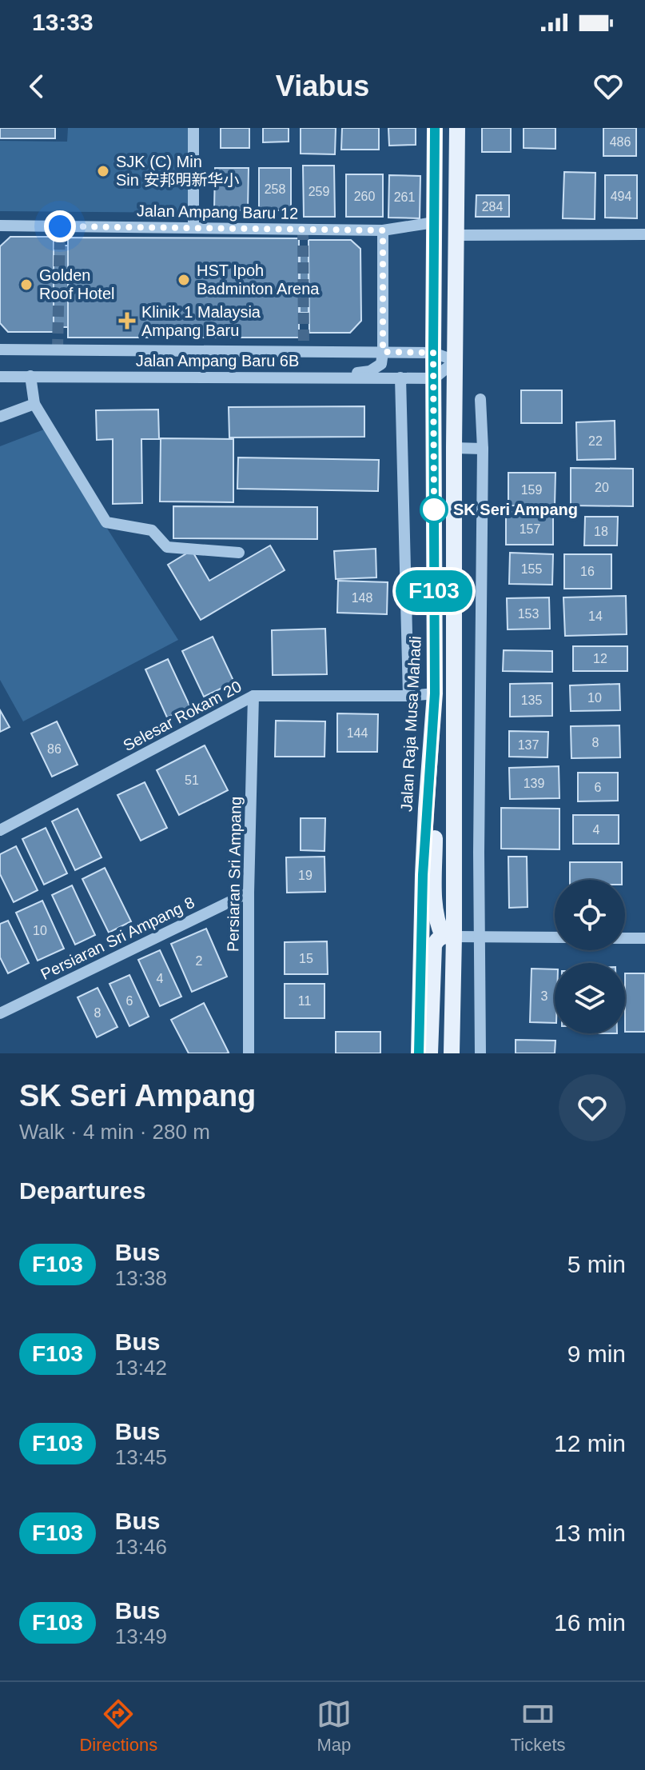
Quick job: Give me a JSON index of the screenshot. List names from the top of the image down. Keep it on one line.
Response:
{"streets":{"main road":["Jalan Raja Musa Mahadi"],"street":["Jalan Ampang Baru 12","Jalan Ampang Baru 6B","Selesar Rokam 20","Persiaran Sri Ampang","Persiaran Sri Ampang 8"]},"crossings":[["Jalan Ampang Baru 12","Jalan Raja Musa Mahadi"],["Jalan Ampang Baru 6B","Jalan Raja Musa Mahadi"],["Selesar Rokam 20","Jalan Raja Musa Mahadi"],["Selesar Rokam 20","Persiaran Sri Ampang"],["Persiaran Sri Ampang","Persiaran Sri Ampang 8"]],"places":{"other":["SJK (C) Min Sin 安邦明新华小","HST Ipoh Badminton Arena","Golden Roof Hotel","SK Seri Ampang"],"health":["Klinik 1 Malaysia Ampang Baru"]},"lines":["bus line F103"],"house_numbers":["486","258","259","260","494","261","284","22","20","159","157","18","155","16","148","153","14","12","10","135","144","8","137","86","51","139","6","4","19","10","15","2","4","3","6","11","8"],"page":{"status":"13:33","header":"Viabus","on_map":"F103","heading":[["SK Seri Ampang","Walk · 4 min · 280 m"],"Departures"],"list":[{"mark":"F103","name":"Bus","note":"13:38","value":"5 min"},{"mark":"F103","name":"Bus","note":"13:42","value":"9 min"},{"mark":"F103","name":"Bus","note":"13:45","value":"12 min"},{"mark":"F103","name":"Bus","note":"13:46","value":"13 min"},{"mark":"F103","name":"Bus","note":"13:49","value":"16 min"}],"tabs":["Directions","Map","Tickets"]}}
